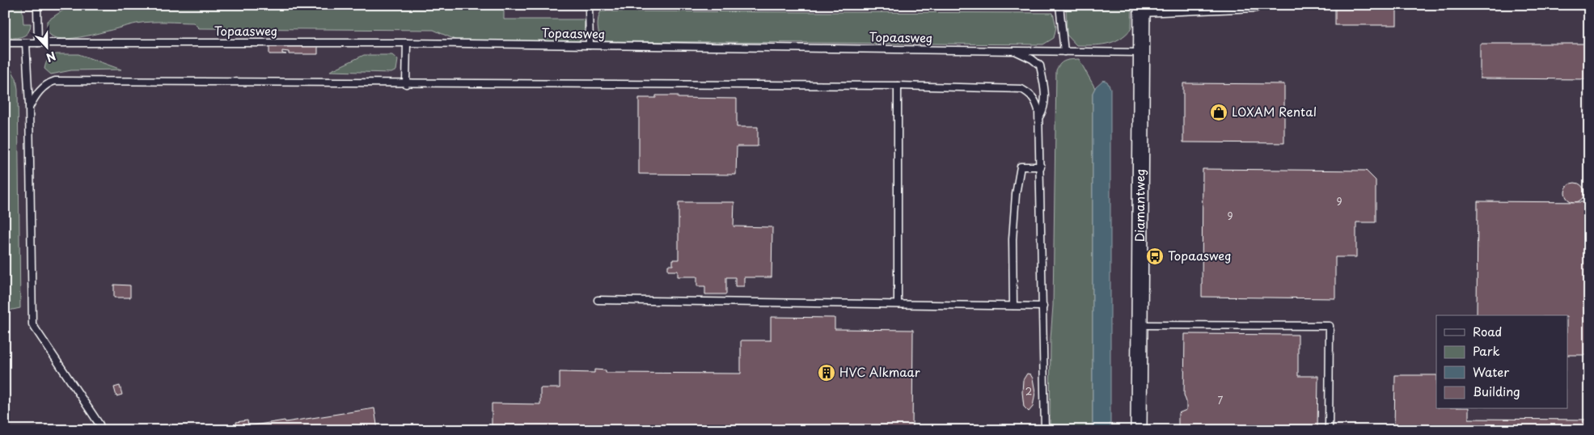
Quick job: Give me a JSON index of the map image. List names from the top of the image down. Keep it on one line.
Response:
{"streets":{"street":["Diamantweg"],"lane":["Topaasweg"]},"crossings":[["Topaasweg","Diamantweg"]],"places":{"shop":["LOXAM Rental"],"bus stop":["Topaasweg"],"building":["HVC Alkmaar"]},"house_numbers":["9","9","2","7"],"legend":["Road","Park","Water","Building"],"north":"bottom"}
